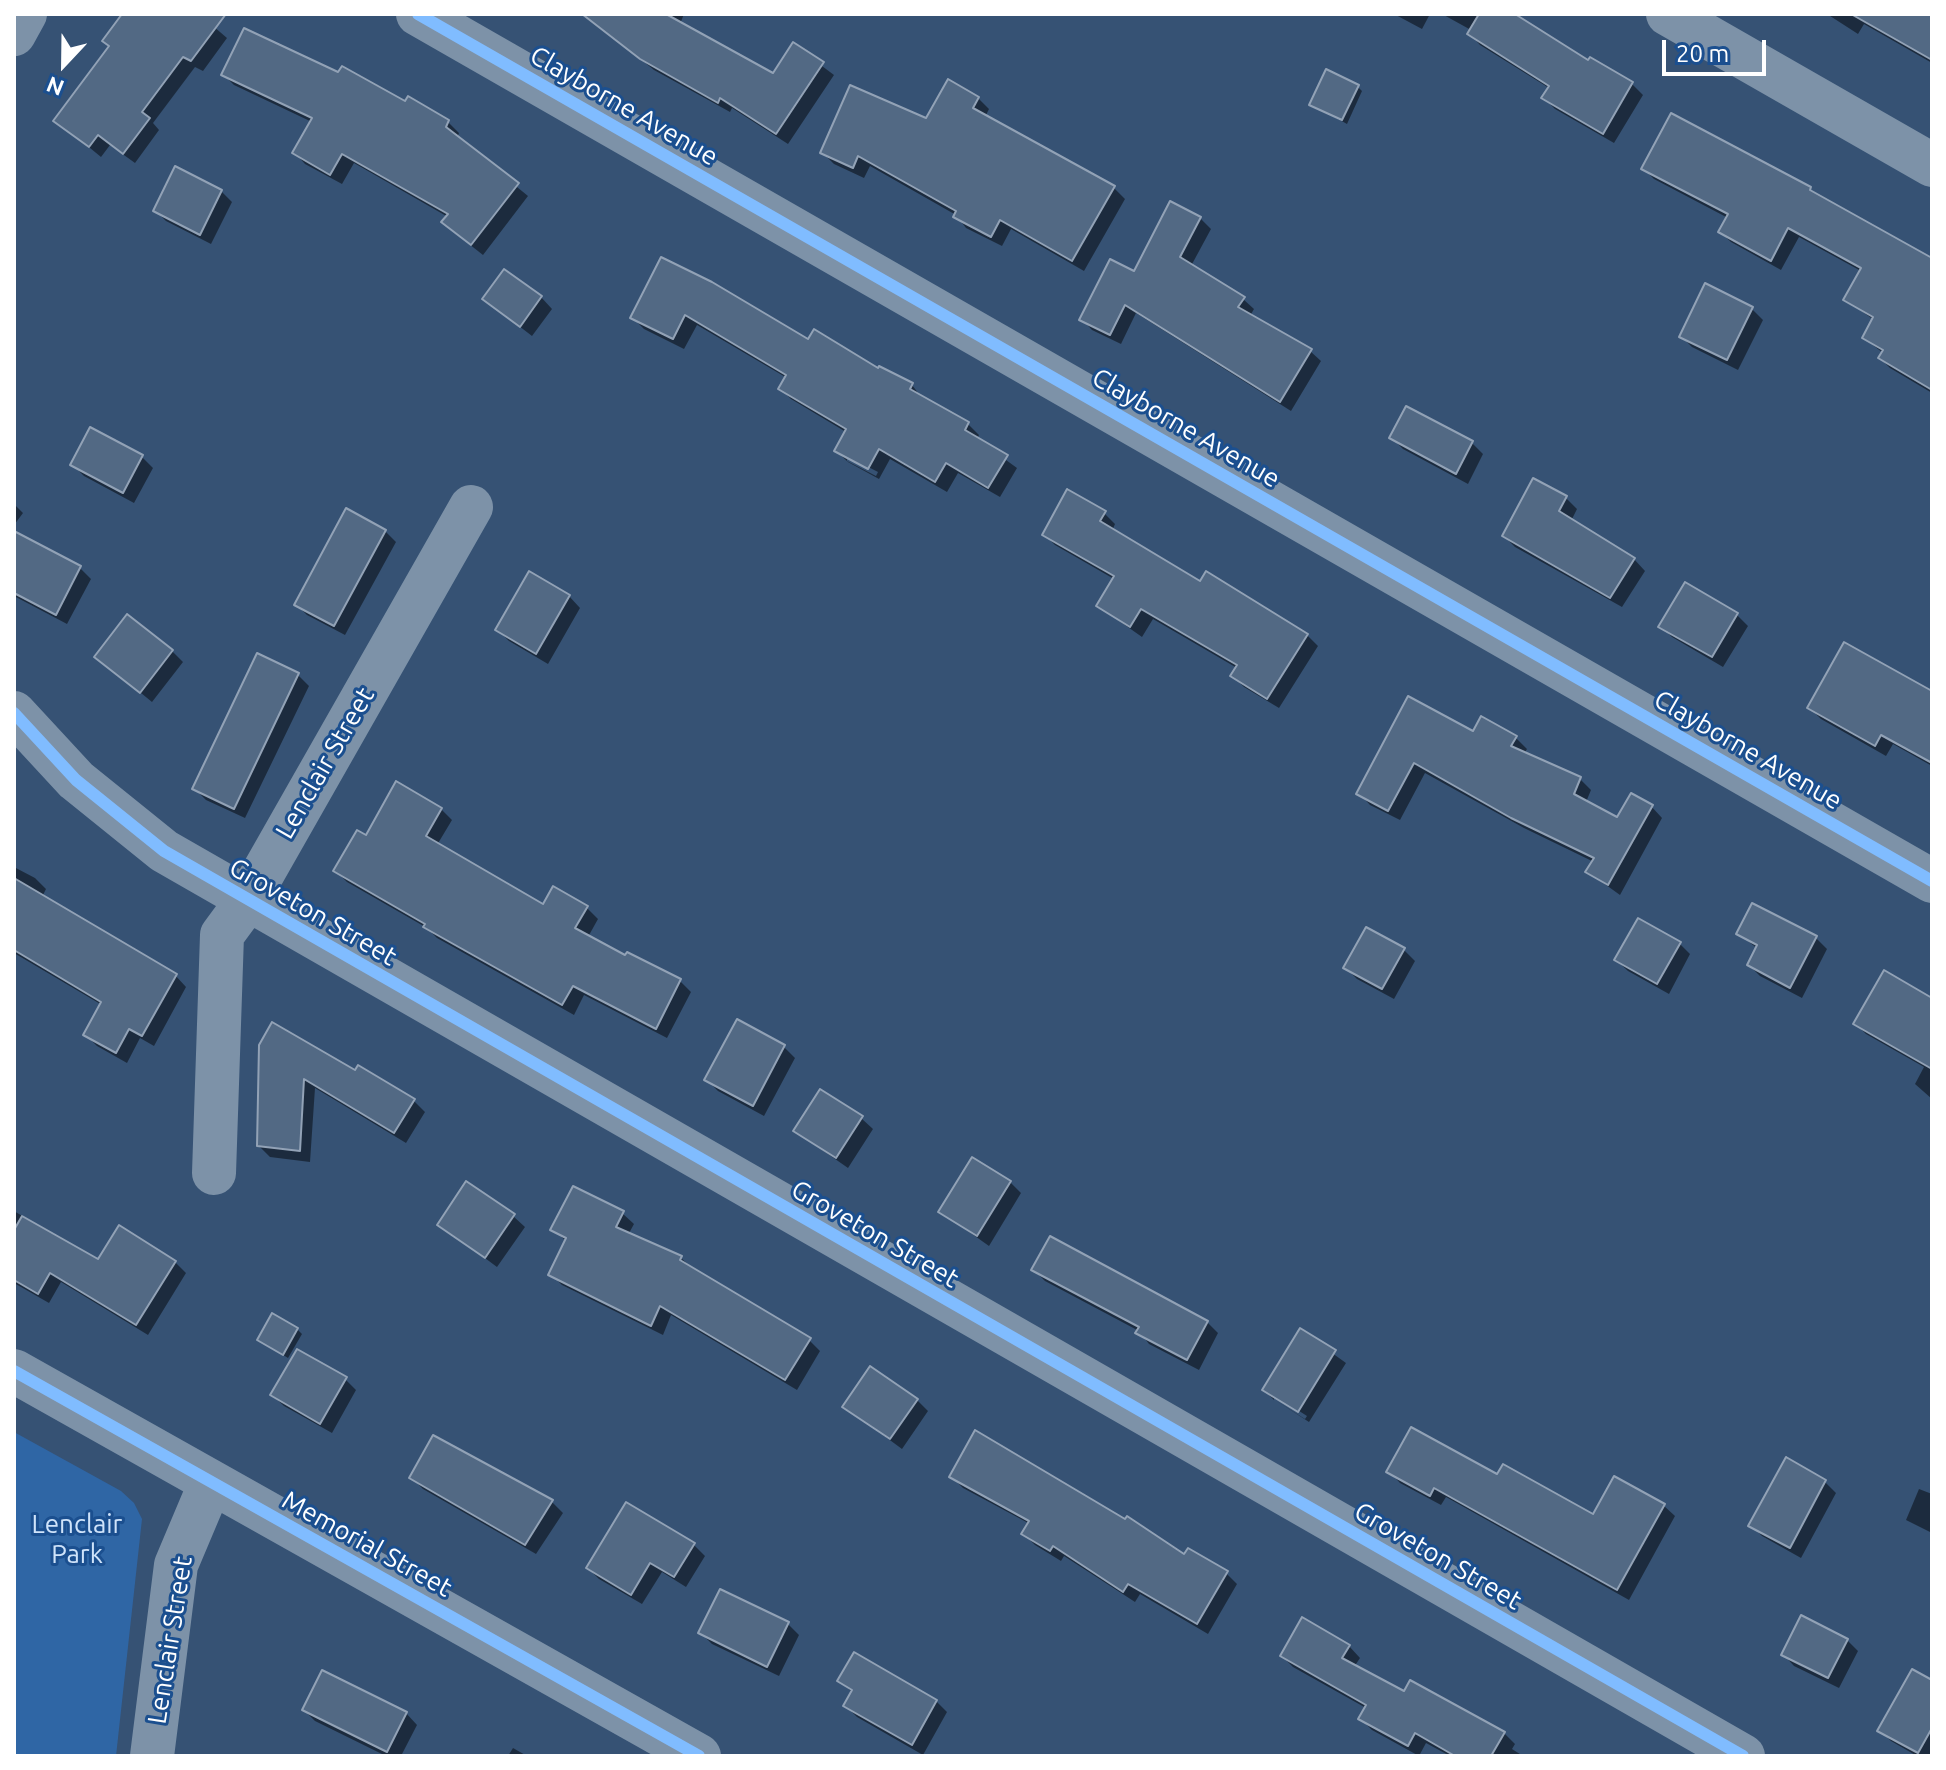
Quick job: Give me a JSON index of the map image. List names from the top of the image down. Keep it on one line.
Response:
{"streets":{"street":["Clayborne Avenue","Lenclair Street","Groveton Street","Memorial Street"]},"crossings":[["Lenclair Street","Groveton Street"],["Lenclair Street","Memorial Street"]],"parks":["Lenclair Park"],"scale_bar":"20 m","north":"bottom"}
